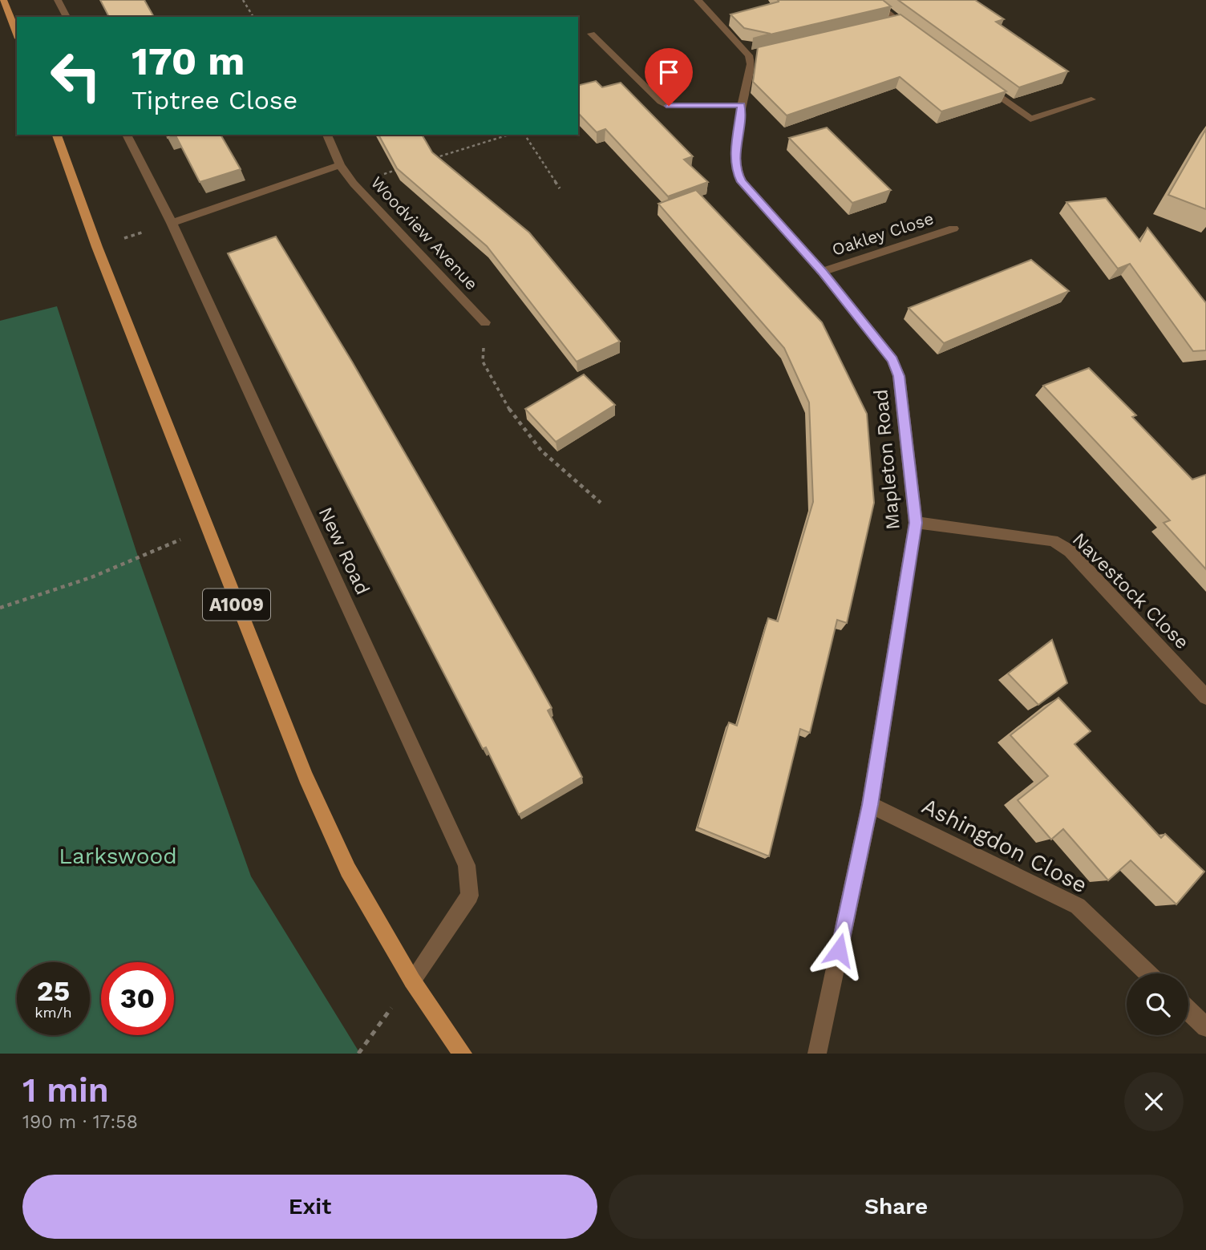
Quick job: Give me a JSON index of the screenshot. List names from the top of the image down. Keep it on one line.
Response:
{"streets":{"main road":["A1009"],"street":["Woodview Avenue","Oakley Close","Mapleton Road","New Road","Navestock Close","Ashingdon Close"]},"crossings":[["Oakley Close","Mapleton Road"],["Mapleton Road","Navestock Close"],["Mapleton Road","Ashingdon Close"],["New Road","A1009"]],"parks":["Larkswood"],"page":{"turn":["170 m","Tiptree Close"],"speed":"25 km/h","limit":"30","heading":["1 min","190 m · 17:58"],"buttons":["Exit","Share"]}}
